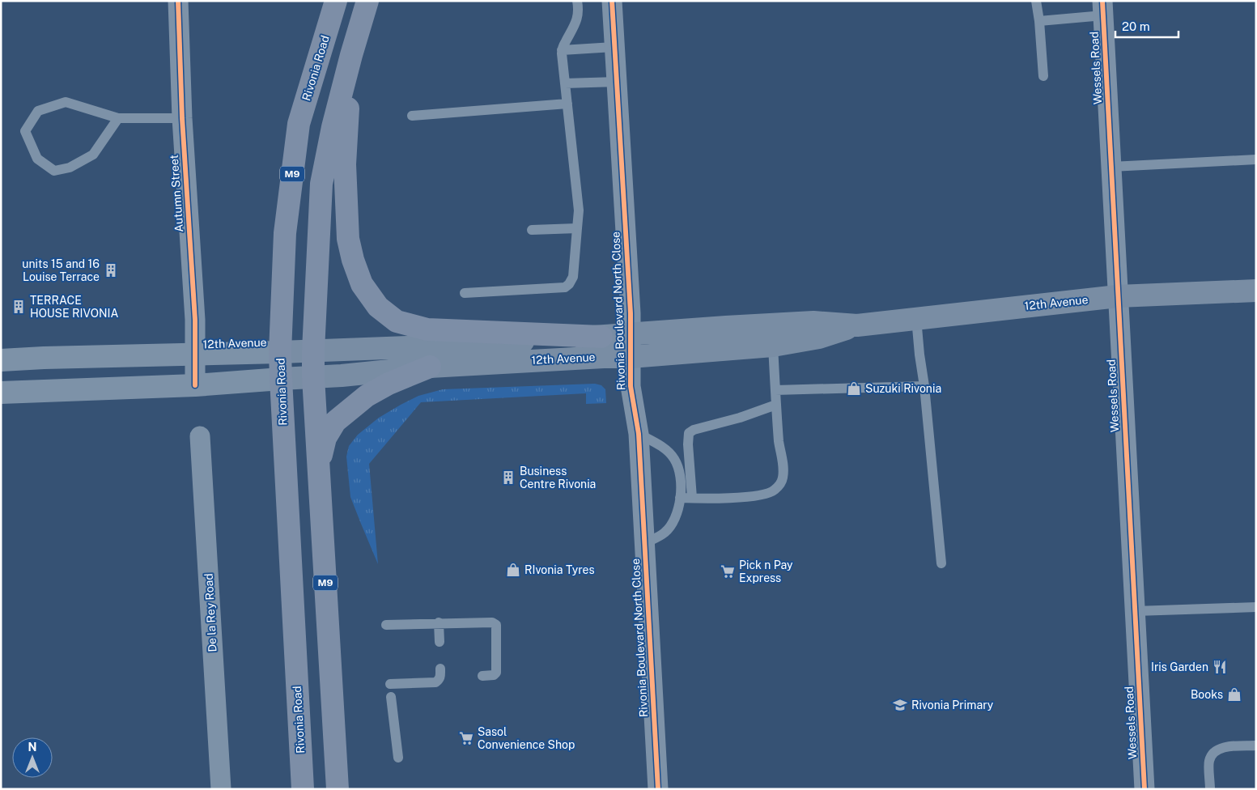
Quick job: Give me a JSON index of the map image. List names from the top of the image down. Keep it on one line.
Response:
{"streets":{"main road":["Rivonia Road","M9","12th Avenue"],"street":["Wessels Road","Autumn Street","Rivonia Boulevard North Close","De la Rey Road"]},"crossings":[["Rivonia Road","12th Avenue"],["Wessels Road","12th Avenue"],["M9","12th Avenue"],["Autumn Street","12th Avenue"],["12th Avenue","Rivonia Boulevard North Close"]],"places":{"building":["units 15 and 16 Louise Terrace","TERRACE HOUSE RIVONIA","Business Centre Rivonia"],"shop":["Suzuki Rivonia","RIvonia Tyres","Books"],"supermarket":["Pick n Pay Express","Sasol Convenience Shop"],"restaurant":["Iris Garden"],"school or university":["Rivonia Primary"]},"scale_bar":"20 m","north":"top"}
